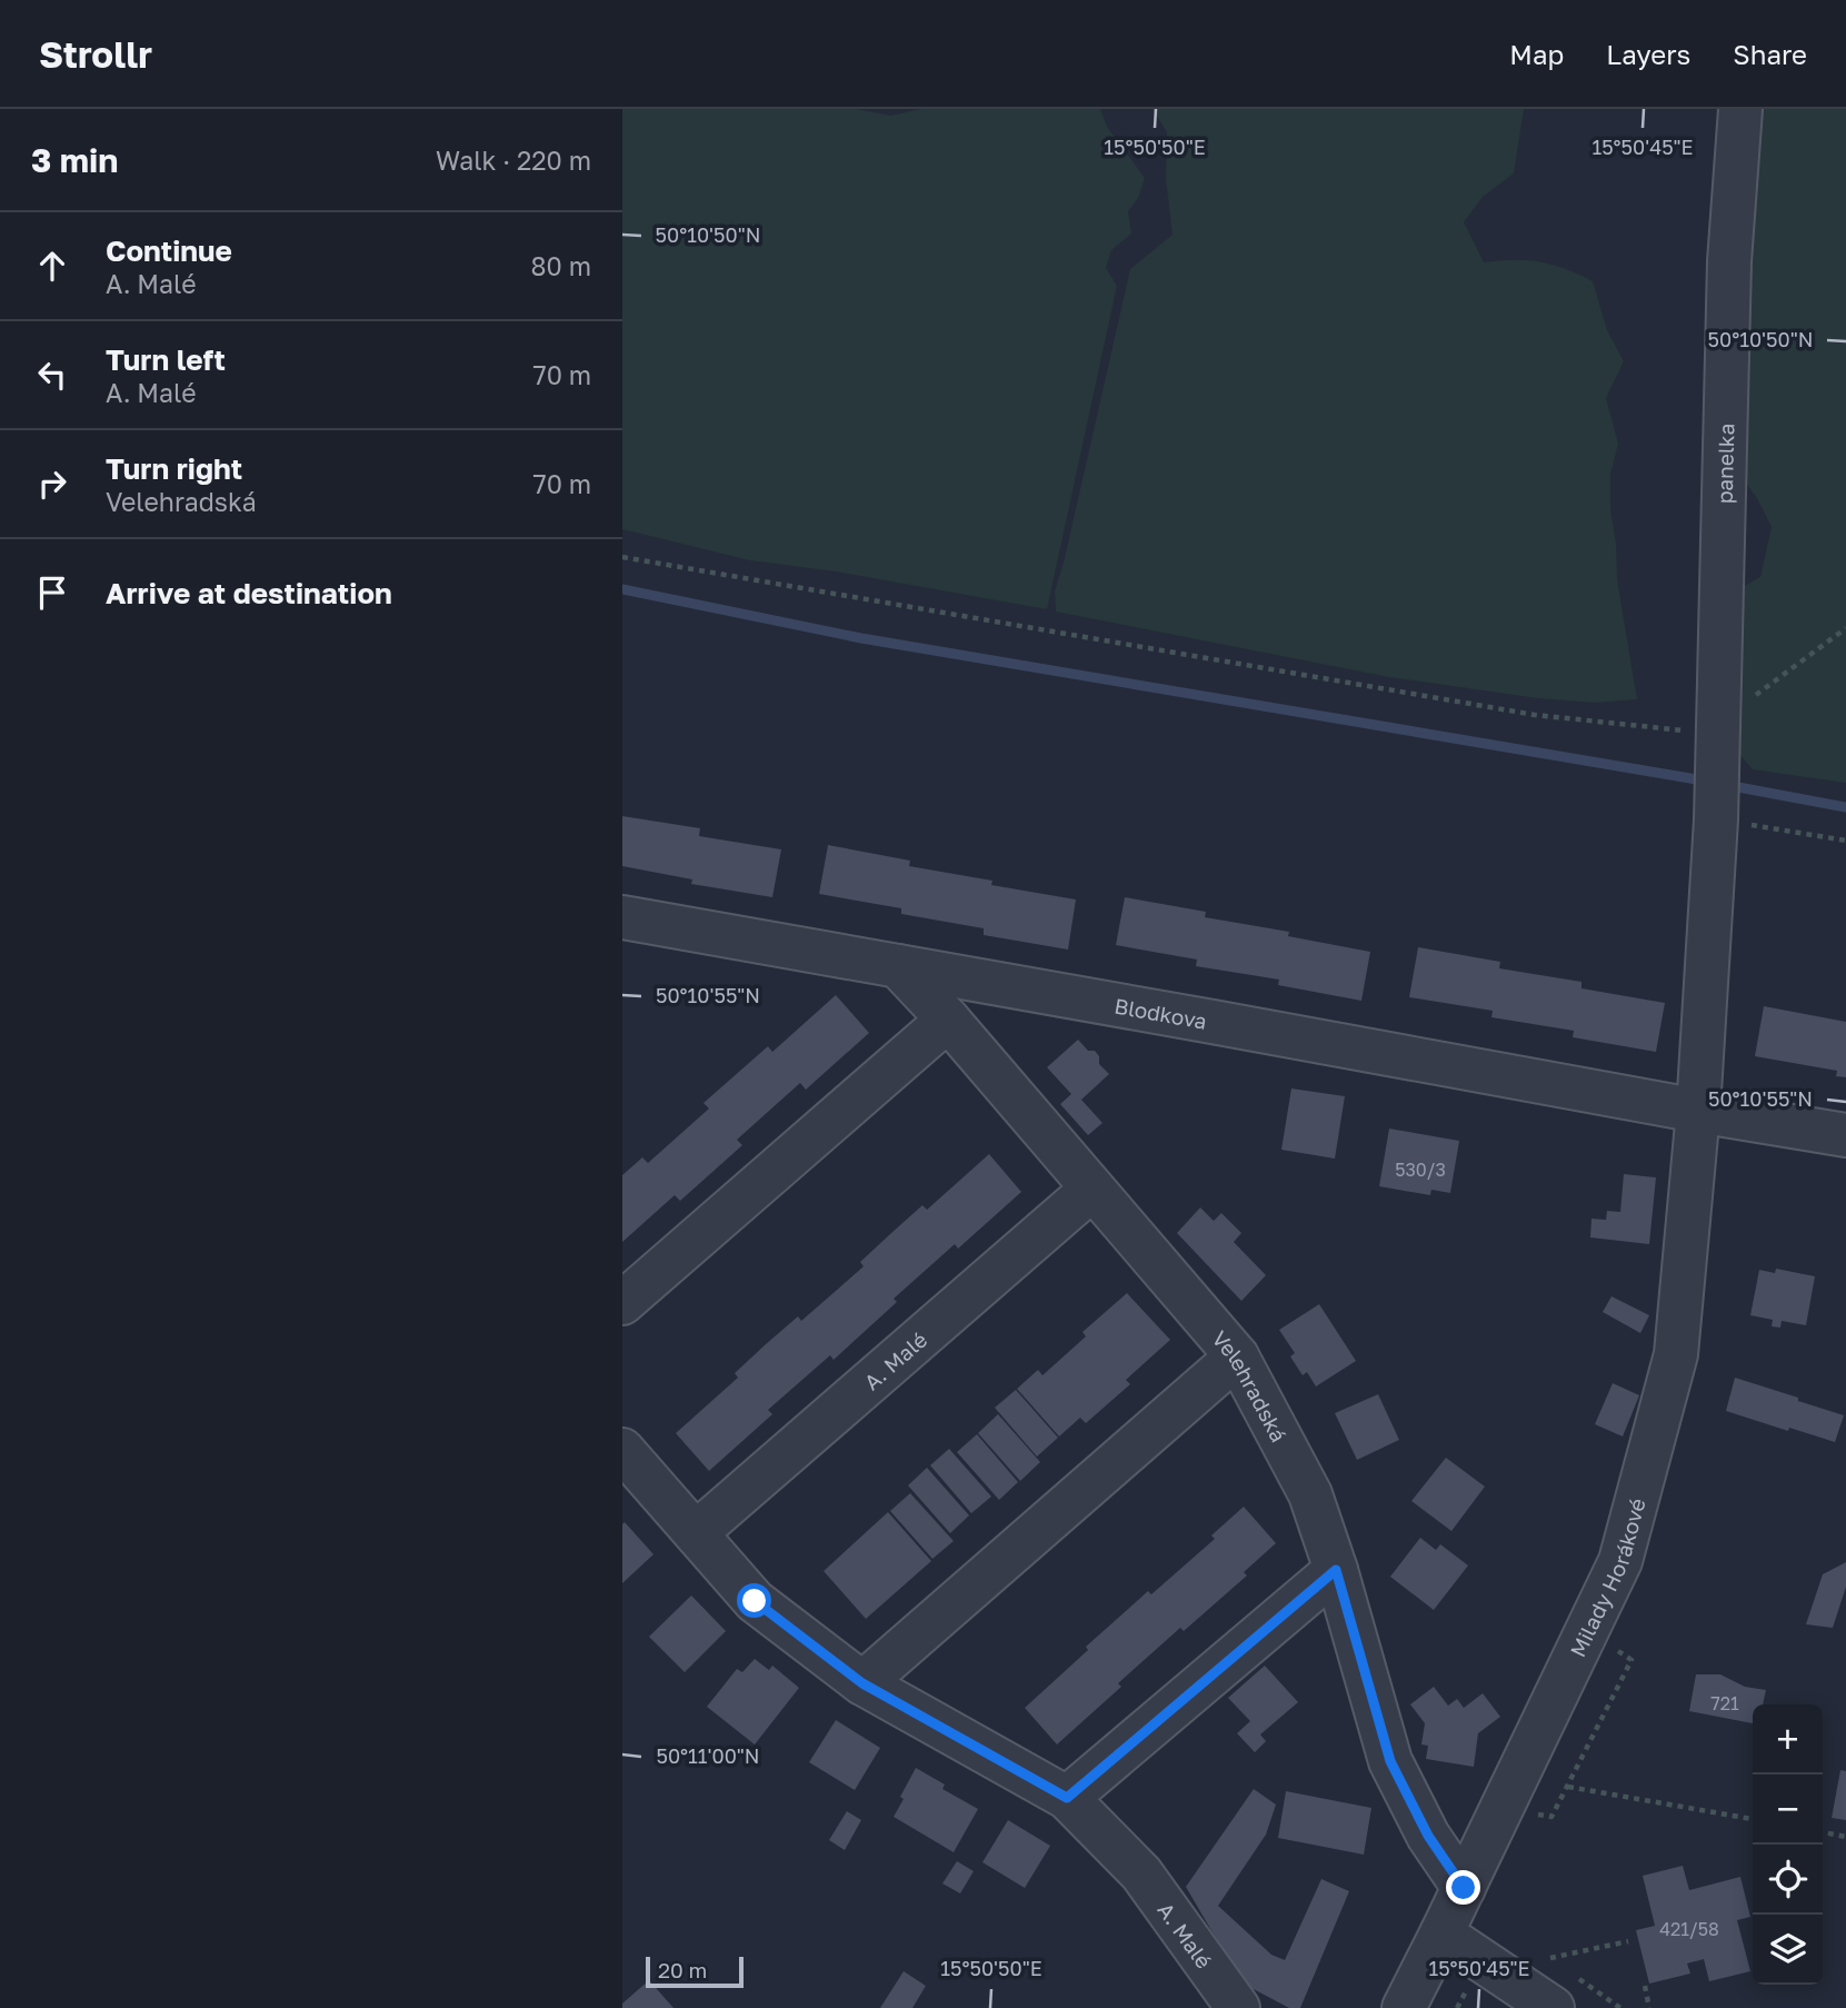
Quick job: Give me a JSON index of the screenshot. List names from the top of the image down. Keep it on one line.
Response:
{"streets":{"street":["panelka","Blodkova","A. Malé","Velehradská","Milady Horákové"]},"crossings":[["panelka","Milady Horákové"],["Blodkova","Velehradská"],["Blodkova","Milady Horákové"],["A. Malé","Velehradská"],["Velehradská","Milady Horákové"]],"house_numbers":["530/3","721","421/58"],"scale_bar":"20 m","page":{"header":"Strollr","nav":["Map","Layers","Share"],"heading":["3 min","Walk · 220 m"],"list":[["Continue","A. Malé","80 m"],["Turn left","A. Malé","70 m"],["Turn right","Velehradská","70 m"],"Arrive at destination"],"map_buttons":["+","−"],"scale":"20 m"},"coordinates":["15°50'50\"E","15°50'45\"E","50°10'50\"N","50°10'55\"N","50°11'00\"N"]}
